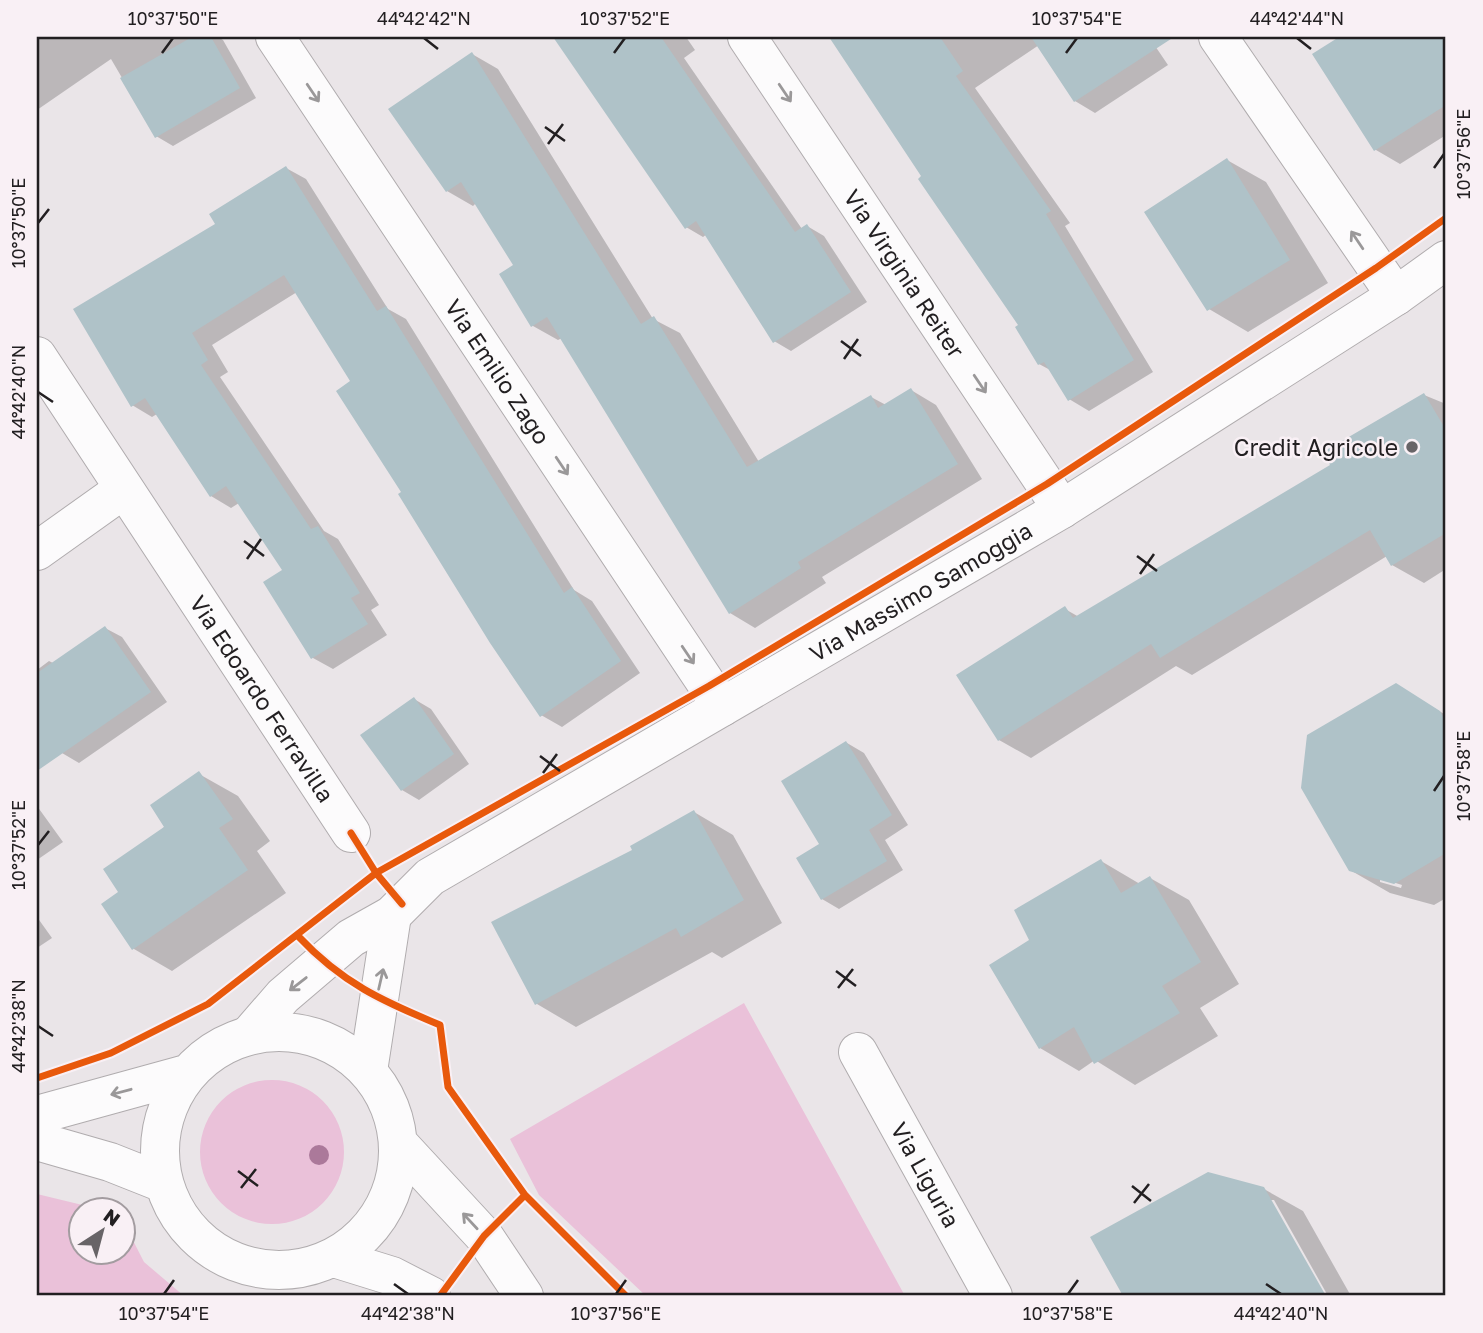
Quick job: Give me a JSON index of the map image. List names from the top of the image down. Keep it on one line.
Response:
{"streets":{"street":["Via Virginia Reiter","Via Emilio Zago","Via Massimo Samoggia","Via Edoardo Ferravilla","Via Liguria"]},"crossings":[["Via Virginia Reiter","Via Massimo Samoggia"],["Via Emilio Zago","Via Massimo Samoggia"]],"one_way":["Via Virginia Reiter","Via Emilio Zago"],"places":["Credit Agricole"],"north":"top right","coordinates":["10°37'50\"E","44°42'42\"N","10°37'52\"E","10°37'54\"E","44°42'44\"N","10°37'56\"E","44°42'40\"N","10°37'58\"E","44°42'38\"N"]}
